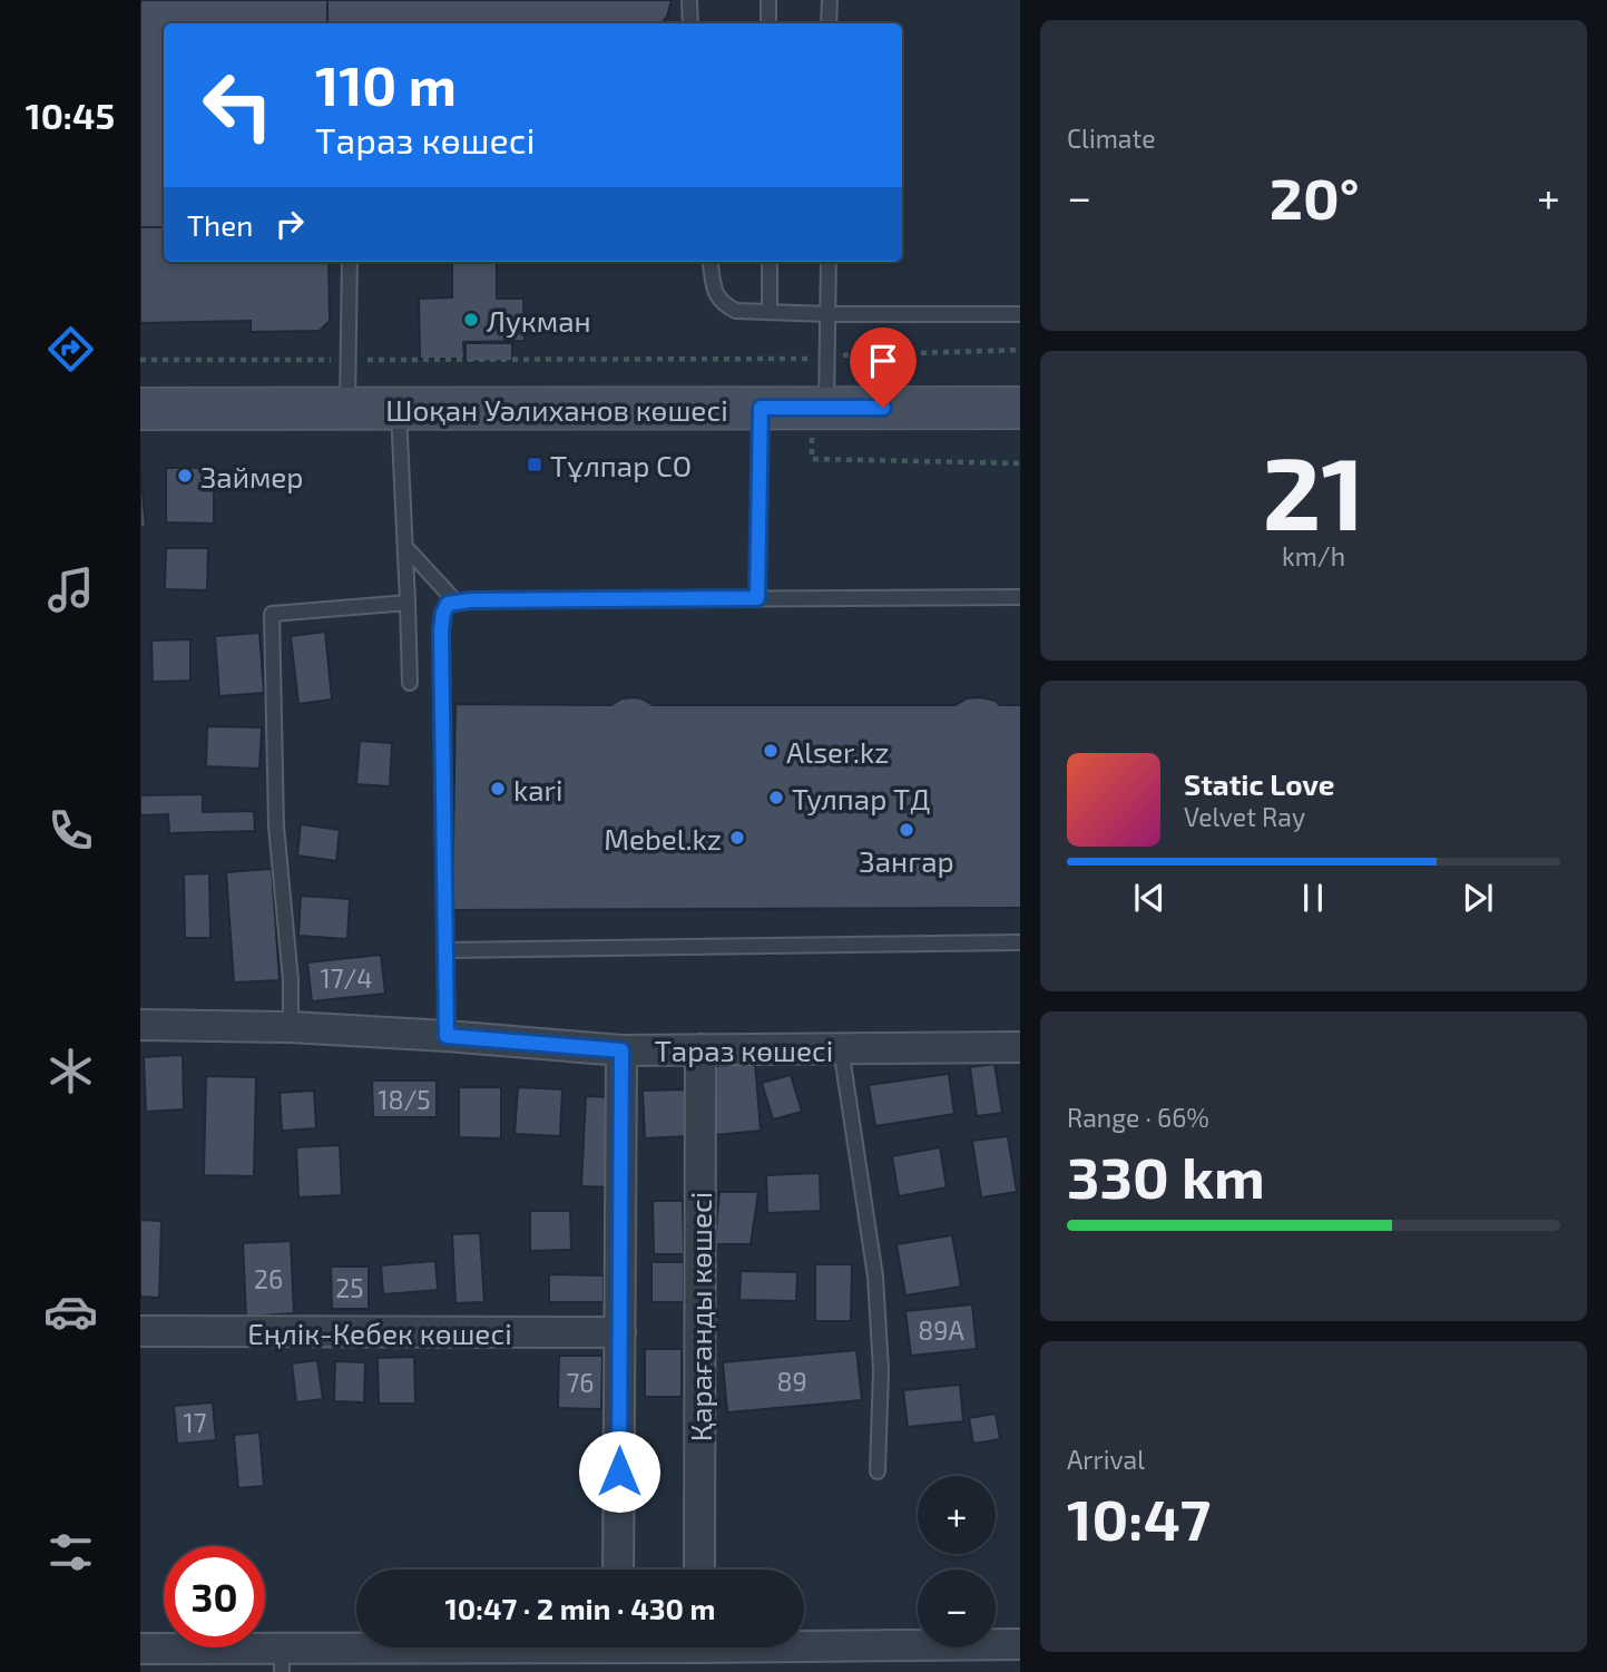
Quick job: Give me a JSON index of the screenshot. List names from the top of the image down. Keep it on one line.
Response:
{"streets":{"main road":["Шоқан Уәлиханов көшесі"],"street":["Тараз көшесі","Қарағанды көшесі","Еңлік-Кебек көшесі"]},"crossings":[["Тараз көшесі","Қарағанды көшесі"]],"places":{"other":["Лукман","Займер","Alser.kz","kari","Тулпар ТД","Зангар","Mebel.kz"],"transit":["Тұлпар СО"]},"house_numbers":["17/4","18/5","26","25","89А","89","76","17"],"page":{"tabs":"10:45","tile":["Climate",["21","km/h"],["Range · 66%","330 km"],["Arrival","10:47"]],"turn":["110 m","Тараз көшесі"],"heat":["−","20°","+"],"then":"Then","song":["Static Love","Velvet Ray"],"map_buttons":["+","−"],"limit":"30","trip":"10:47 · 2 min · 430 m"}}
